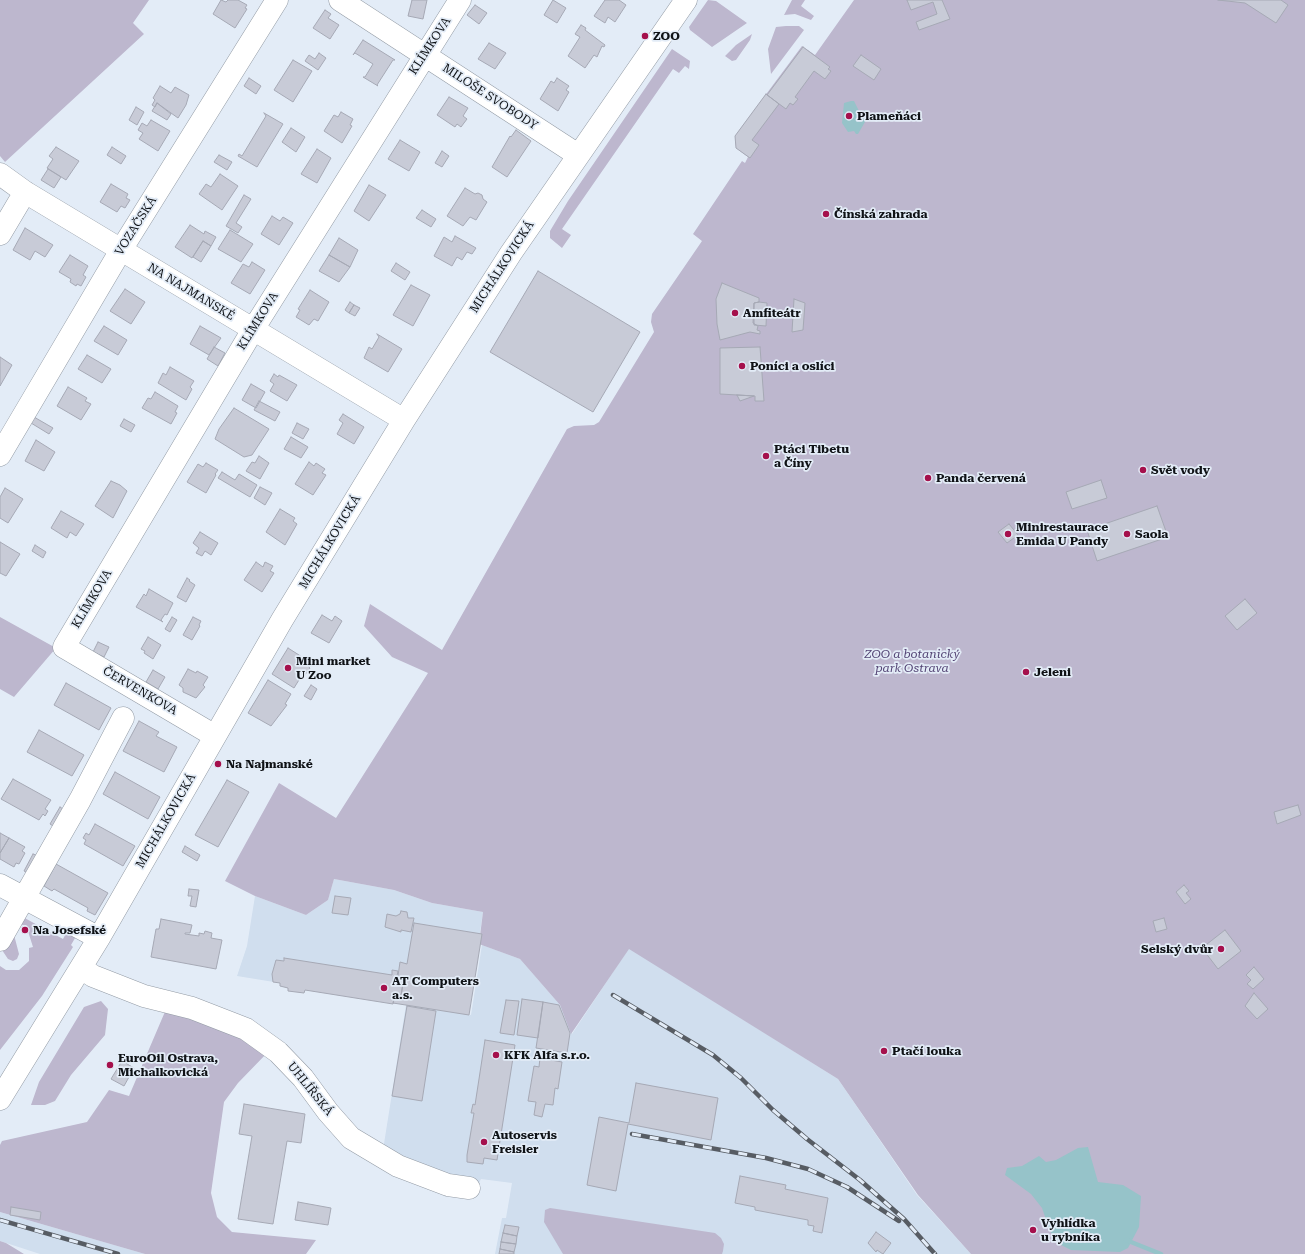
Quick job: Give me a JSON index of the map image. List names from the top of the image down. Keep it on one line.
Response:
{"streets":{"street":["KLÍMKOVA","MILOŠE SVOBODY","VOZAČSKÁ","MICHÁLKOVICKÁ","NA NAJMANSKÉ","ČERVENKOVA","UHLÍŘSKÁ"]},"crossings":[["KLÍMKOVA","MILOŠE SVOBODY"],["KLÍMKOVA","NA NAJMANSKÉ"],["KLÍMKOVA","ČERVENKOVA"],["MILOŠE SVOBODY","MICHÁLKOVICKÁ"],["VOZAČSKÁ","NA NAJMANSKÉ"],["MICHÁLKOVICKÁ","NA NAJMANSKÉ"],["MICHÁLKOVICKÁ","ČERVENKOVA"],["MICHÁLKOVICKÁ","UHLÍŘSKÁ"]],"parks":["ZOO a botanický park Ostrava"],"places":["ZOO","Plameňáci","Čínská zahrada","Amfiteátr","Poníci a oslíci","Ptáci Tibetu a Číny","Svět vody","Panda červená","Minirestaurace Emida U Pandy","Saola","Mini market U Zoo","Jeleni","Na Najmanské","Na Josefské","Selský dvůr","AT Computers a.s.","Ptačí louka","KFK Alfa s.r.o.","EuroOil Ostrava, Michalkovická","Autoservis Freisler","Vyhlídka u rybníka"]}
